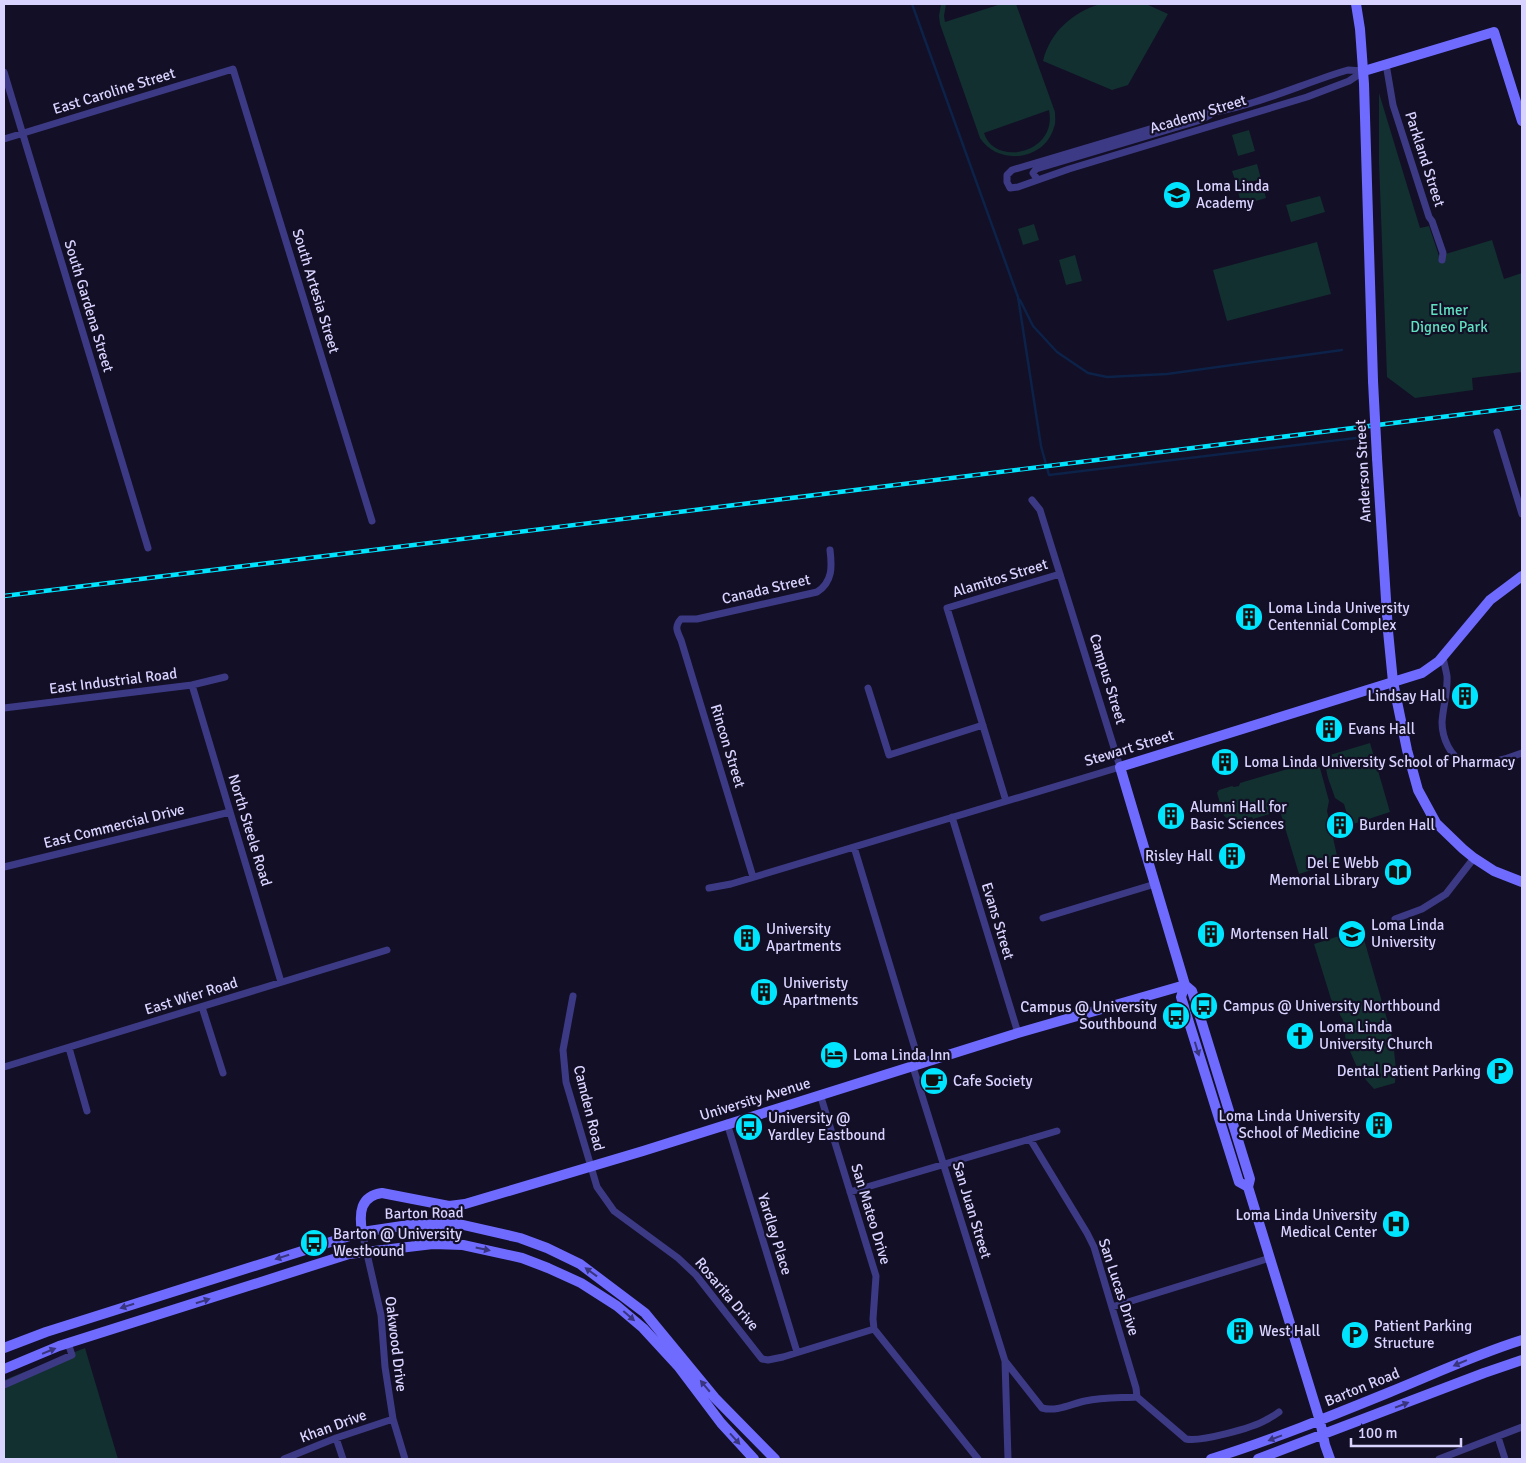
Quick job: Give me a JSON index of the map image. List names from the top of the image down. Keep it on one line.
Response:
{"streets":{"main road":["Academy Street","Anderson Street","Campus Street","Stewart Street","University Avenue","Barton Road"],"street":["East Caroline Street","Parkland Street","South Artesia Street","South Gardena Street","Alamitos Street","Canada Street","East Industrial Road","Rincon Street","East Commercial Drive","North Steele Road","Evans Street","East Wier Road","Camden Road","San Juan Street","San Mateo Drive","Yardley Place","San Lucas Drive","Rosarita Drive","Oakwood Drive","Khan Drive"]},"crossings":[["East Caroline Street","South Artesia Street"],["East Caroline Street","South Gardena Street"],["Academy Street","Parkland Street"],["Academy Street","Anderson Street"],["Anderson Street","Stewart Street"],["Alamitos Street","Campus Street"],["Canada Street","Rincon Street"],["Campus Street","Stewart Street"],["Campus Street","University Avenue"],["Campus Street","Barton Road"],["East Industrial Road","North Steele Road"],["Rincon Street","Stewart Street"],["Stewart Street","Evans Street"],["Stewart Street","San Juan Street"],["East Commercial Drive","North Steele Road"],["North Steele Road","East Wier Road"],["Evans Street","University Avenue"],["University Avenue","Camden Road"],["University Avenue","San Juan Street"],["University Avenue","Barton Road"],["University Avenue","San Mateo Drive"],["University Avenue","Yardley Place"],["University Avenue","Rosarita Drive"],["University Avenue","Oakwood Drive"],["Camden Road","Rosarita Drive"],["San Juan Street","San Lucas Drive"],["Barton Road","Oakwood Drive"],["San Mateo Drive","Rosarita Drive"],["Yardley Place","Rosarita Drive"],["Oakwood Drive","Khan Drive"]],"parks":["Elmer Digneo Park"],"places":{"school or university":["Loma Linda Academy","Loma Linda University"],"building":["Loma Linda University Centennial Complex","Lindsay Hall","Evans Hall","Loma Linda University School of Pharmacy","Alumni Hall for Basic Sciences","Burden Hall","Risley Hall","Mortensen Hall","University Apartments","Univeristy Apartments","Loma Linda University School of Medicine","West Hall"],"library":["Del E Webb Memorial Library"],"bus stop":["Campus @ University Northbound","Campus @ University Southbound","University @ Yardley Eastbound","Barton @ University Westbound"],"church":["Loma Linda University Church"],"hotel":["Loma Linda Inn"],"parking":["Dental Patient Parking","Patient Parking Structure"],"cafe":["Cafe Society"],"hospital":["Loma Linda University Medical Center"]},"scale_bar":"100 m"}
